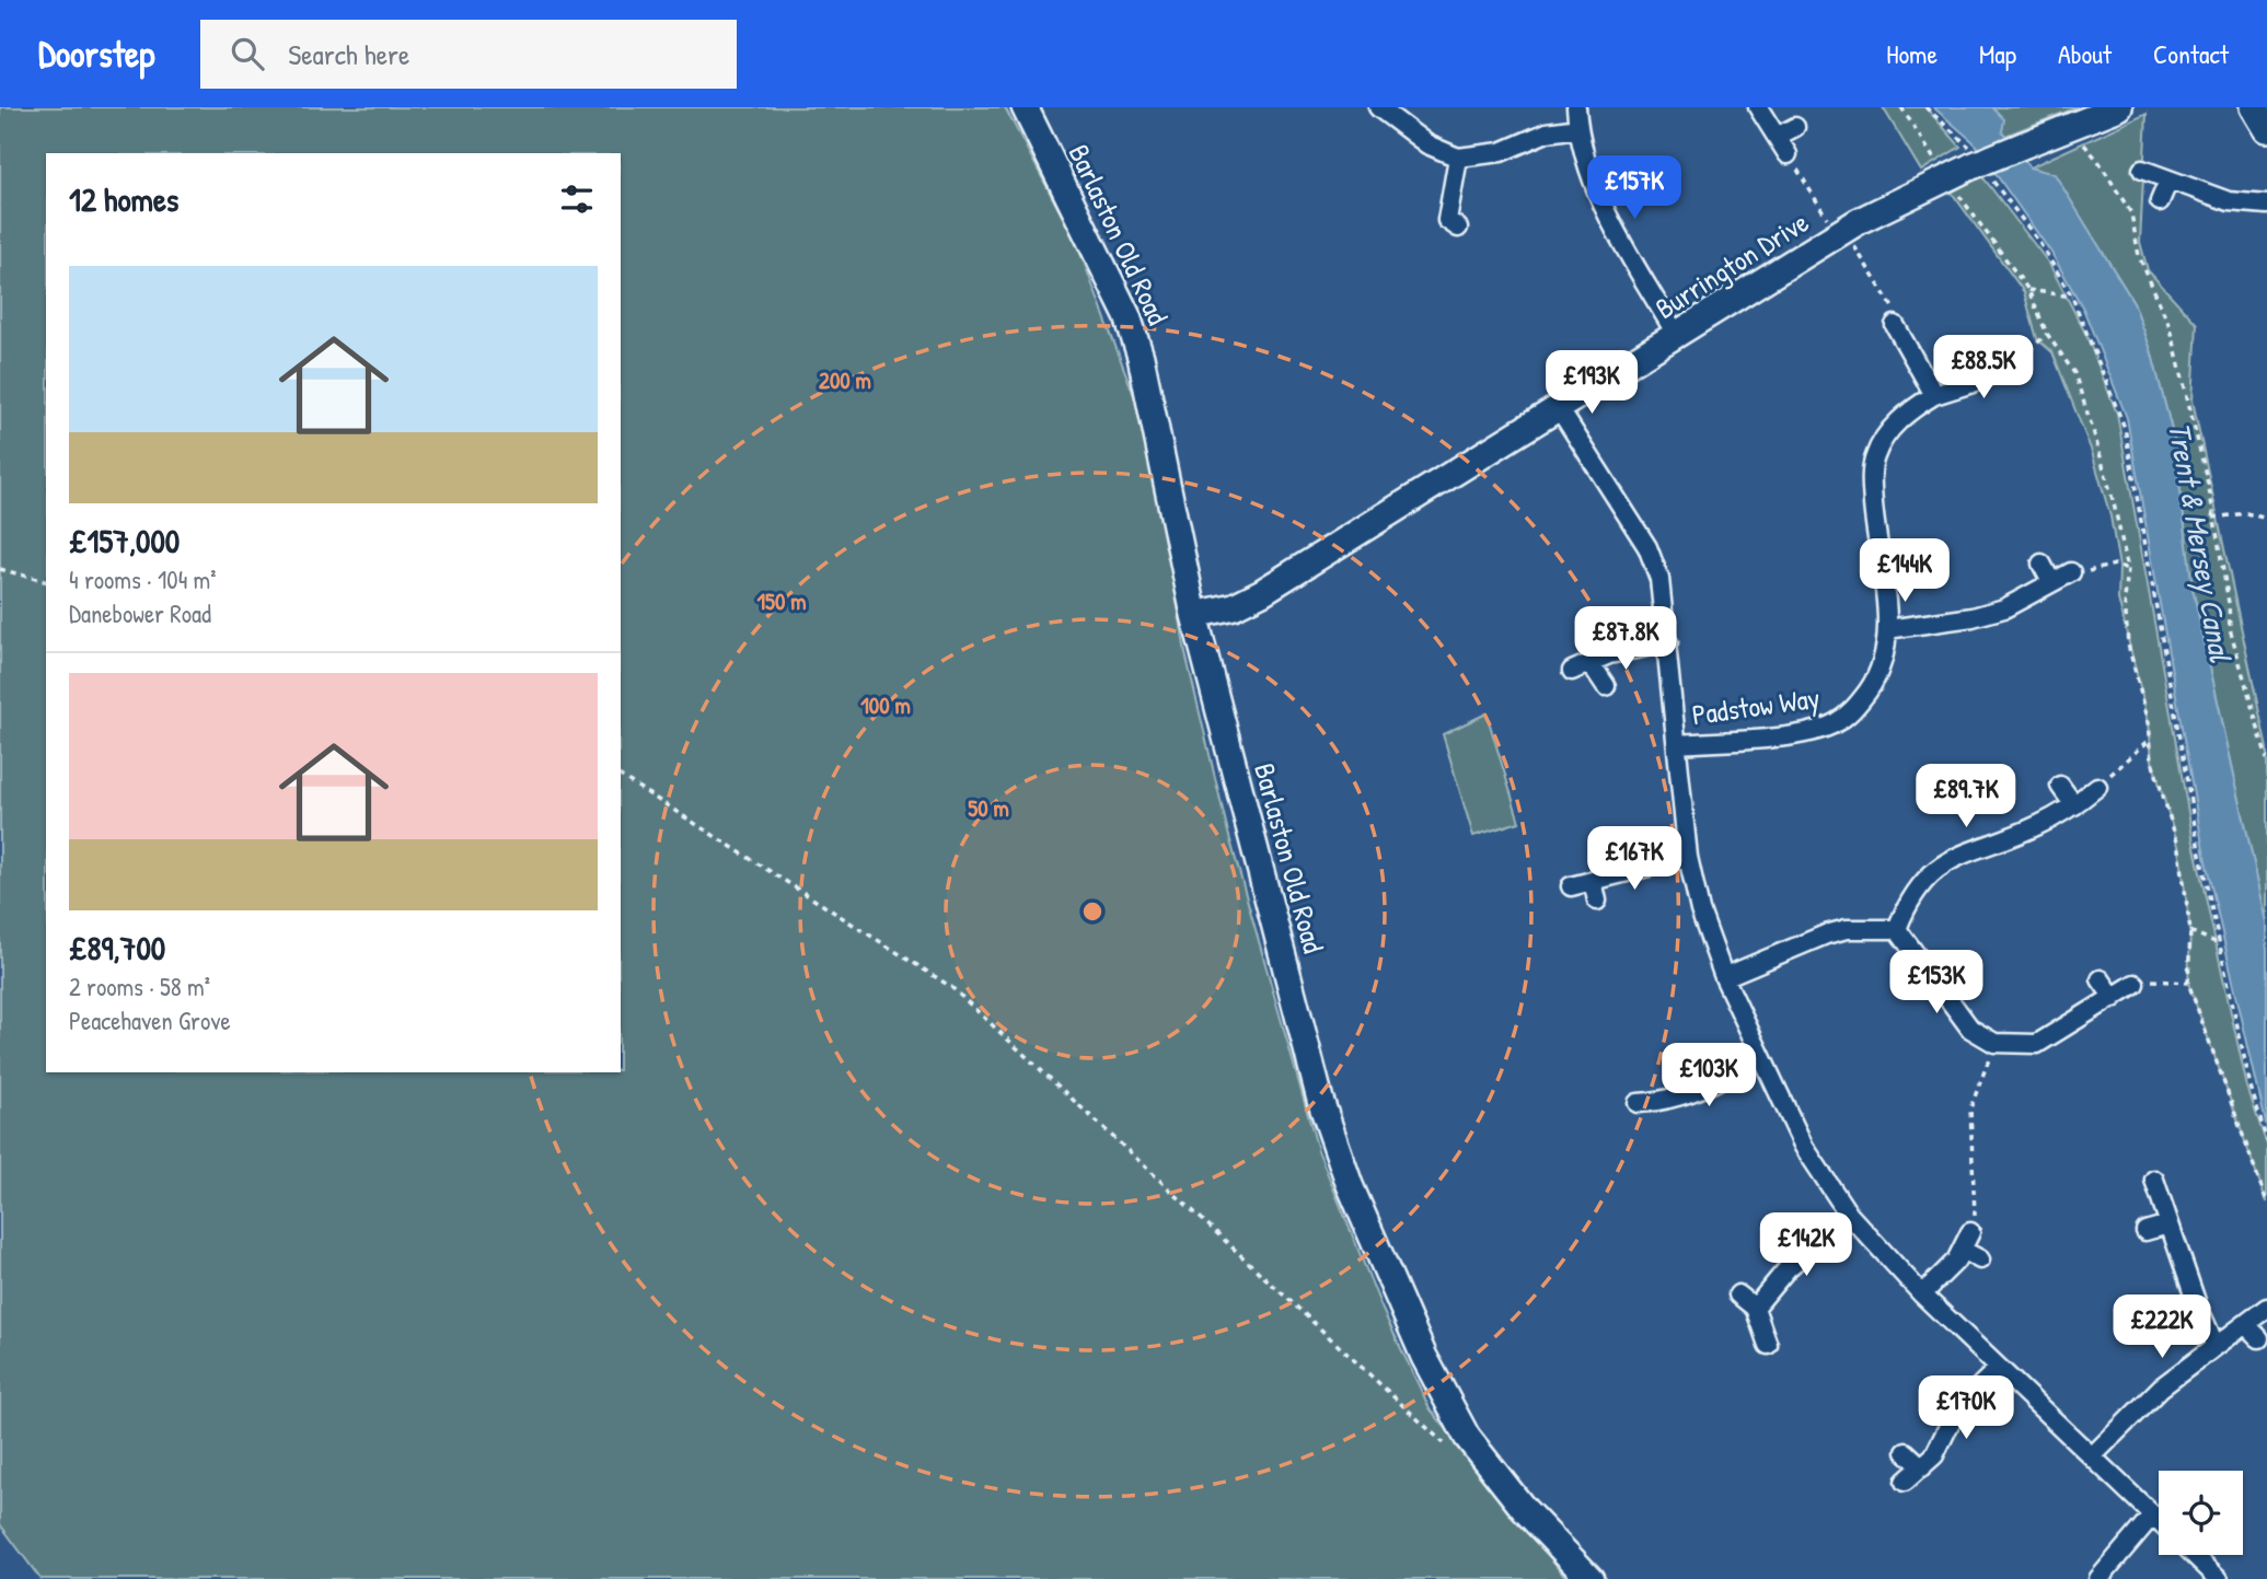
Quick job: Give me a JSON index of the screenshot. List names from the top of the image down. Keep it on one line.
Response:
{"streets":{"street":["Barlaston Old Road","Burrington Drive","Padstow Way"]},"crossings":[["Barlaston Old Road","Burrington Drive"]],"water":["Trent & Mersey Canal"],"page":{"header":"Doorstep","search":"Search here","nav":["Home","Map","About","Contact"],"heading":"12 homes","price":["£157K","£88.5K","£193K","£144K","£87.8K","£89.7K","£167K","£153K","£103K","£142K","£222K","£170K"],"list":[{"name":"£157,000","note":"4 rooms · 104 m² · Danebower Road"},{"name":"£89,700","note":"2 rooms · 58 m² · Peacehaven Grove"}]},"rings":["200 m","150 m","100 m","50 m"]}
